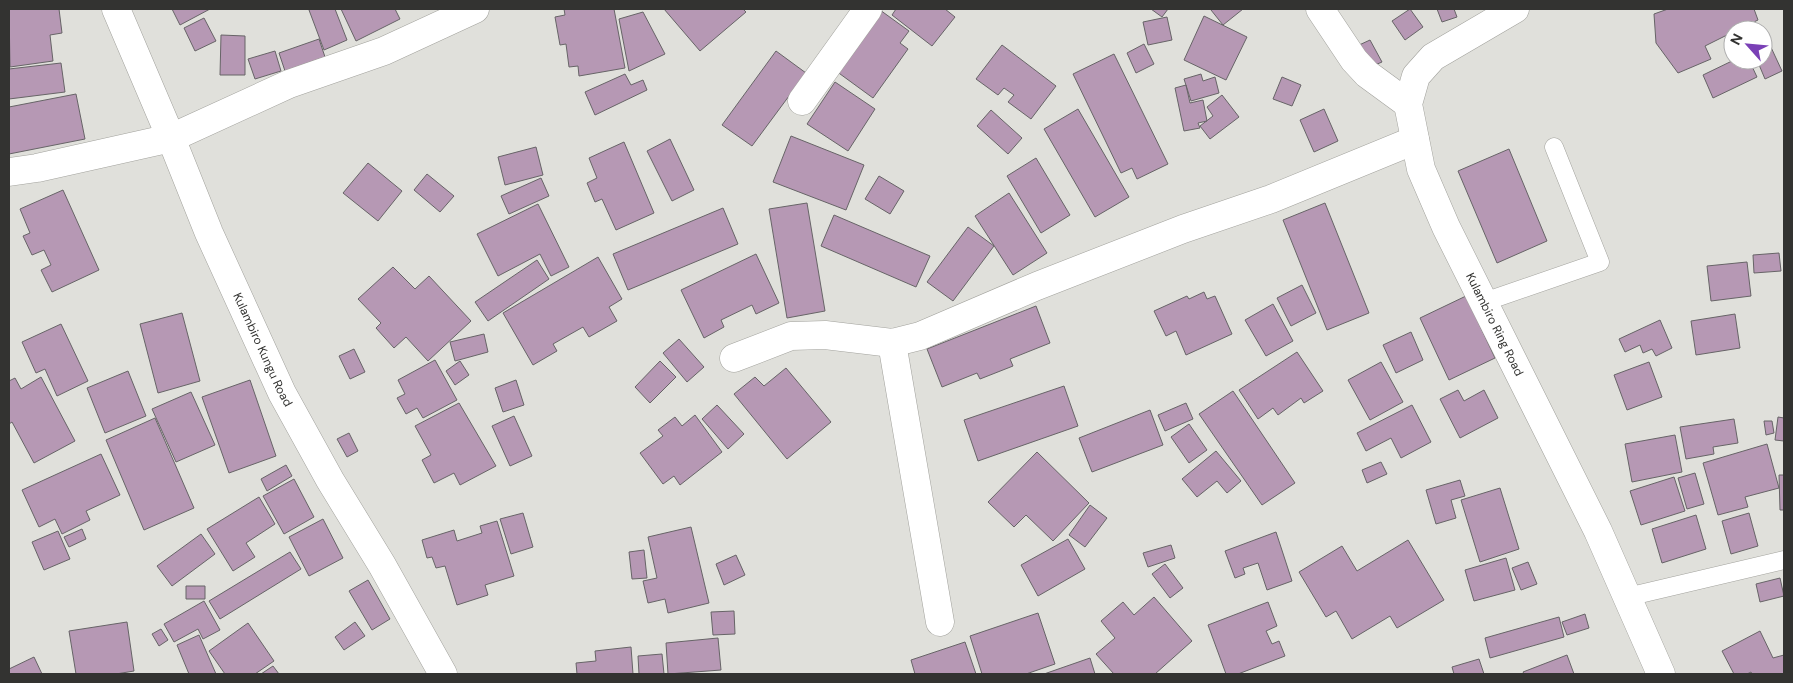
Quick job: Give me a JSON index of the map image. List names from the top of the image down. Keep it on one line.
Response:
{"streets":{"street":["Kulambiro Ring Road","Kulambiro Kungu Road"]},"north":"top left"}
